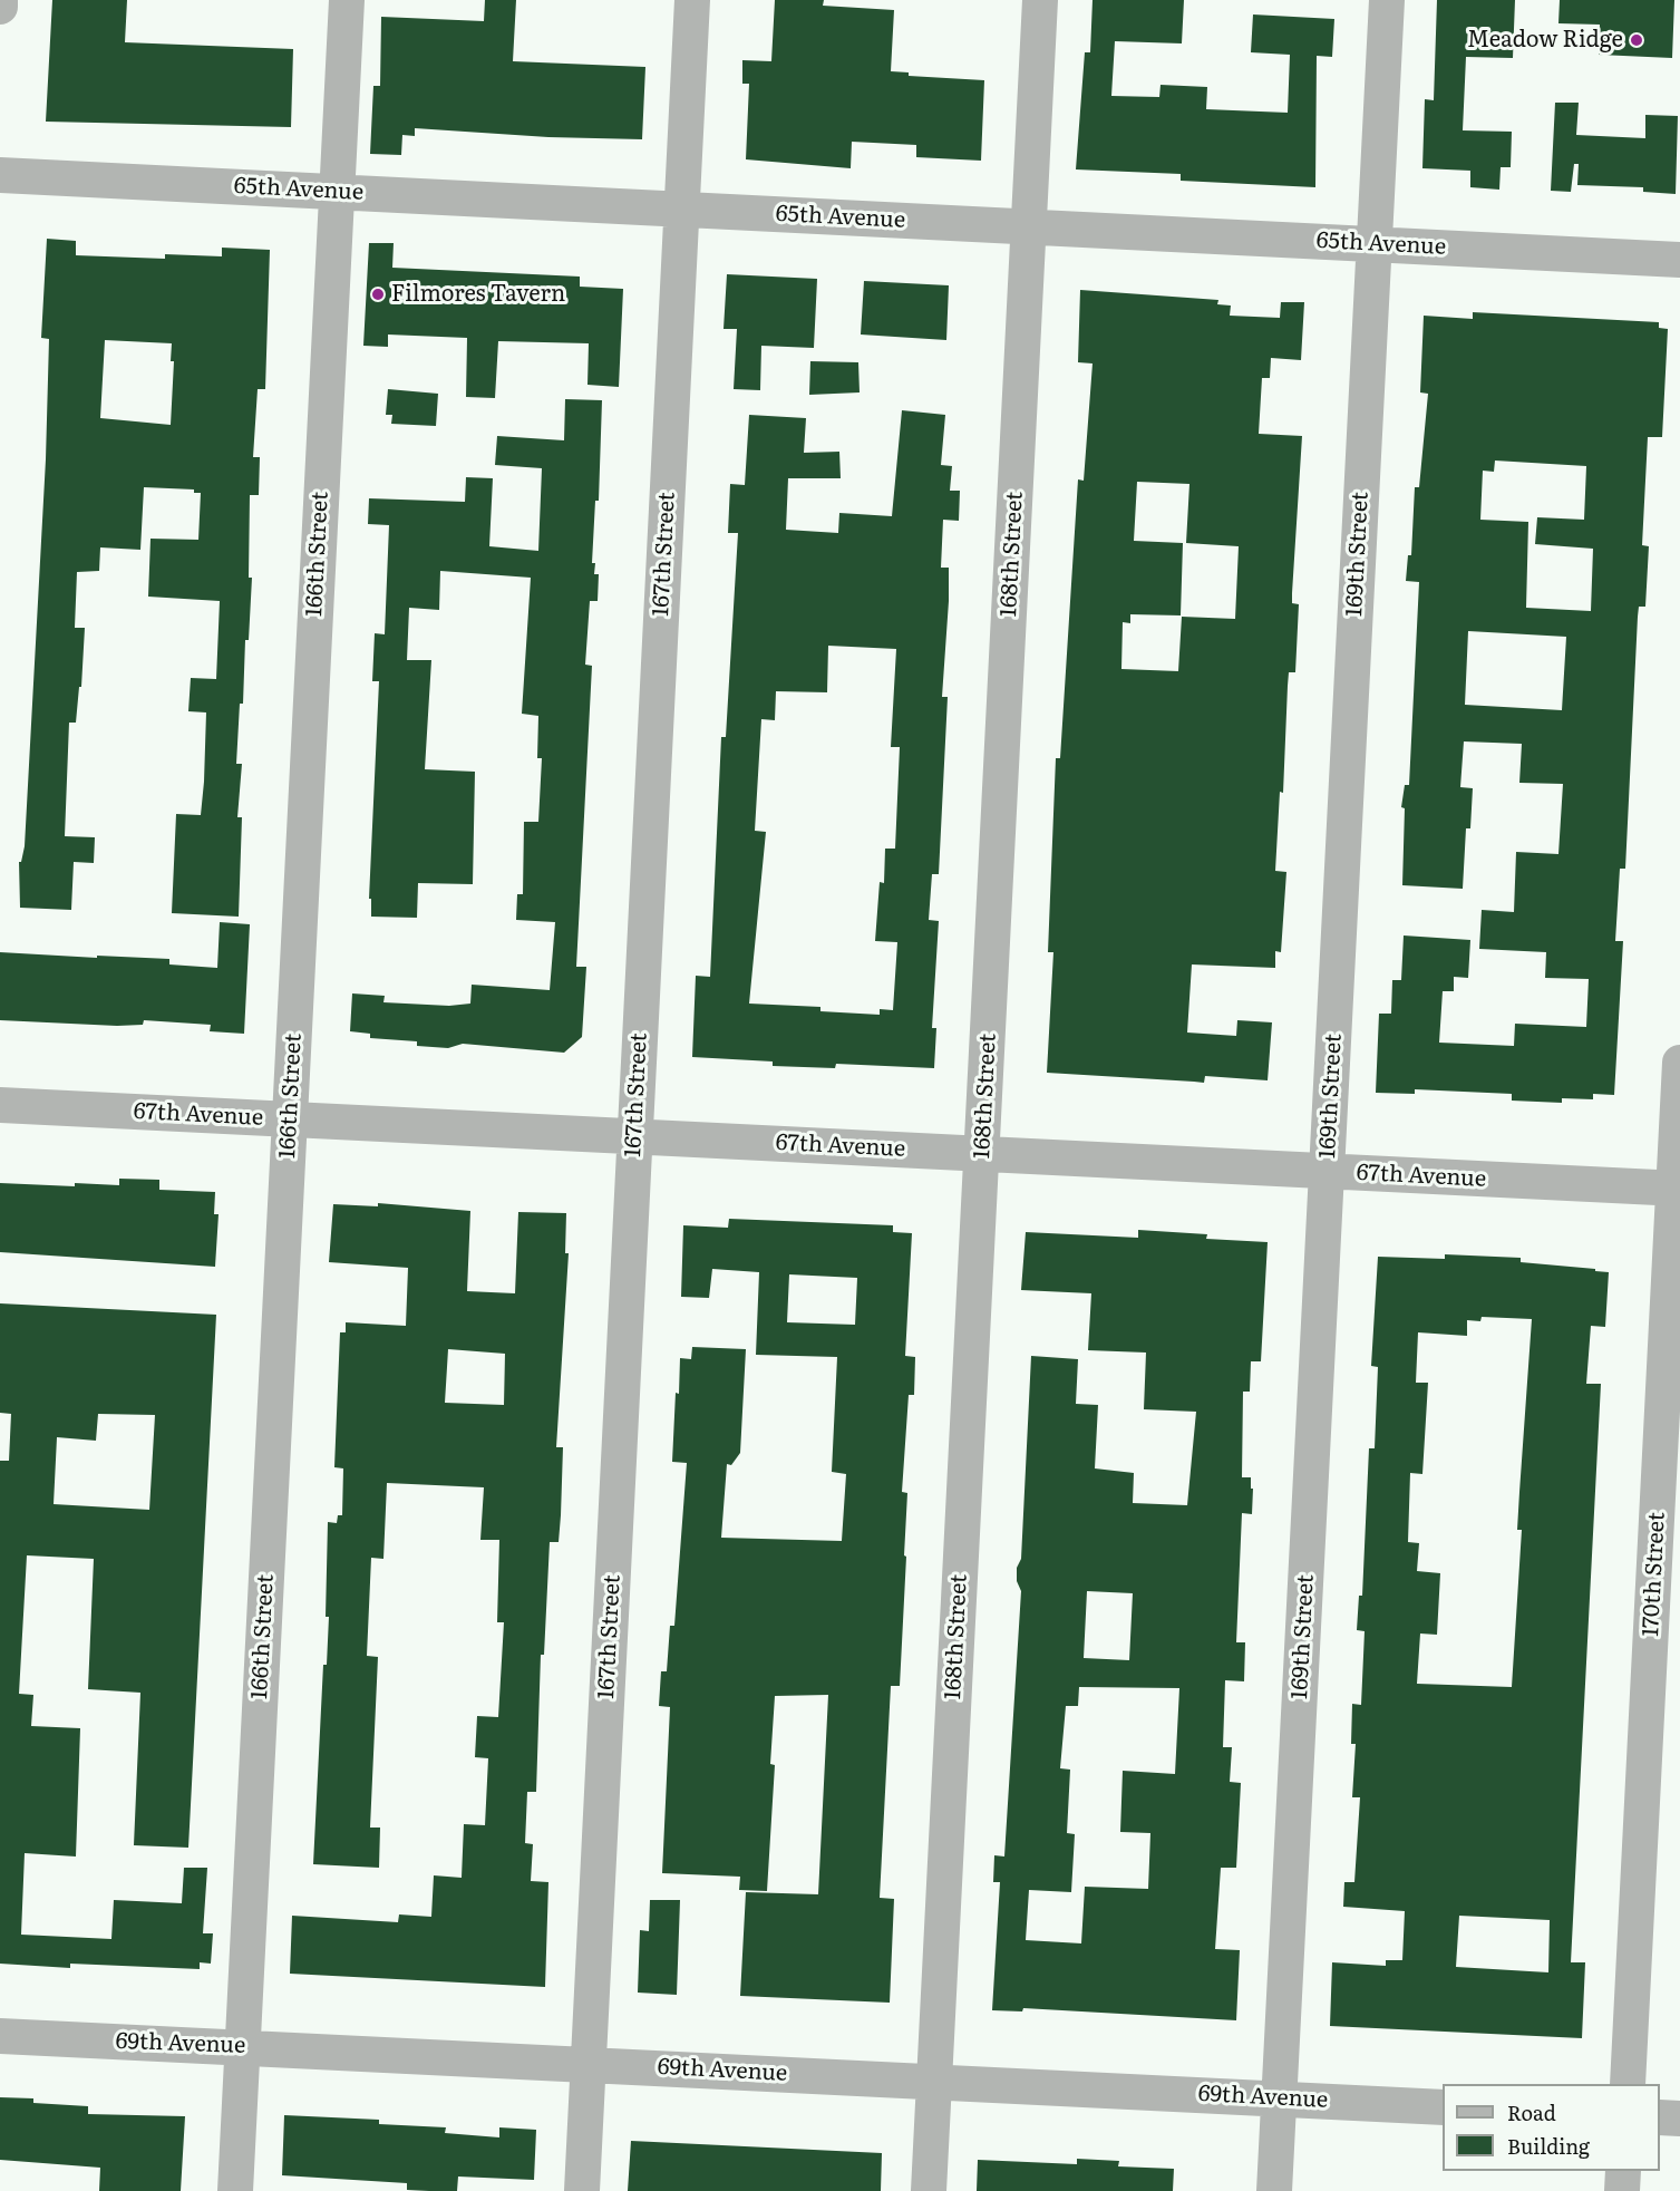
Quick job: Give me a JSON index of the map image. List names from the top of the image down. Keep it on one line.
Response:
{"streets":{"street":["65th Avenue","166th Street","167th Street","168th Street","169th Street","67th Avenue","170th Street","69th Avenue"]},"crossings":[["65th Avenue","166th Street"],["65th Avenue","167th Street"],["65th Avenue","168th Street"],["65th Avenue","169th Street"],["166th Street","67th Avenue"],["166th Street","69th Avenue"],["167th Street","67th Avenue"],["167th Street","69th Avenue"],["168th Street","67th Avenue"],["168th Street","69th Avenue"],["169th Street","67th Avenue"],["169th Street","69th Avenue"],["67th Avenue","170th Street"]],"places":["Meadow Ridge","Filmores Tavern"],"legend":["Road","Building"]}
